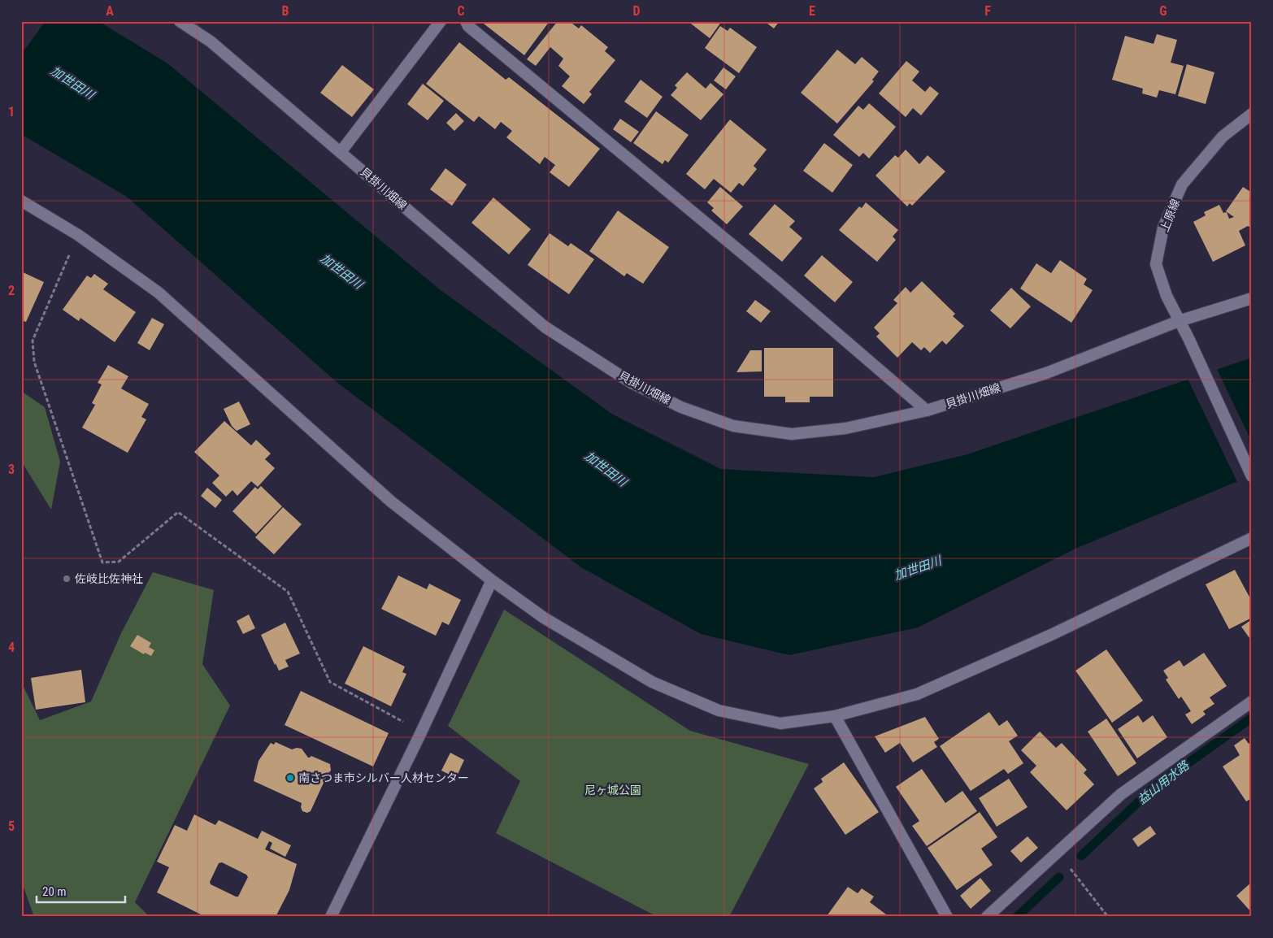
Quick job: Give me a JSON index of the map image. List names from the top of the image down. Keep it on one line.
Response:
{"streets":{"street":["貝掛川畑線","上原線"]},"crossings":[["貝掛川畑線","上原線"]],"water":["加世田川","益山用水路"],"parks":["尼ヶ城公園"],"places":["佐岐比佐神社","南さつま市シルバー人材センター"],"scale_bar":"20 m","grid":{"columns":["A","B","C","D","E","F","G"],"rows":["1","2","3","4","5"]}}
